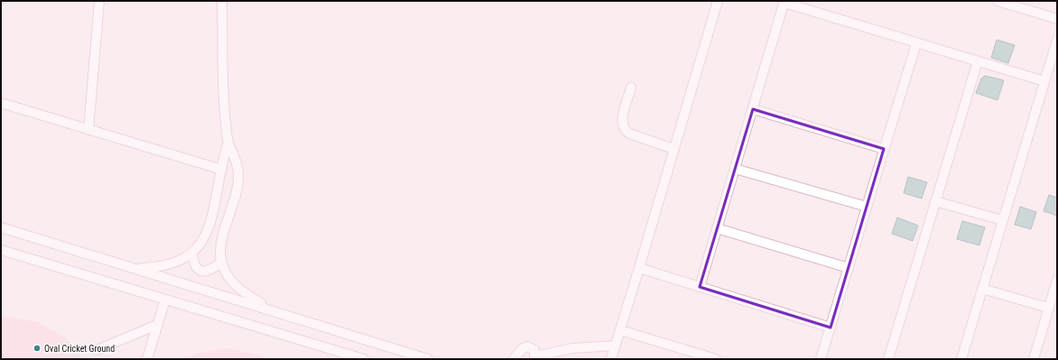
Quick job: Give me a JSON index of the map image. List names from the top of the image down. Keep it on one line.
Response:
{"places":["Oval Cricket Ground"]}
